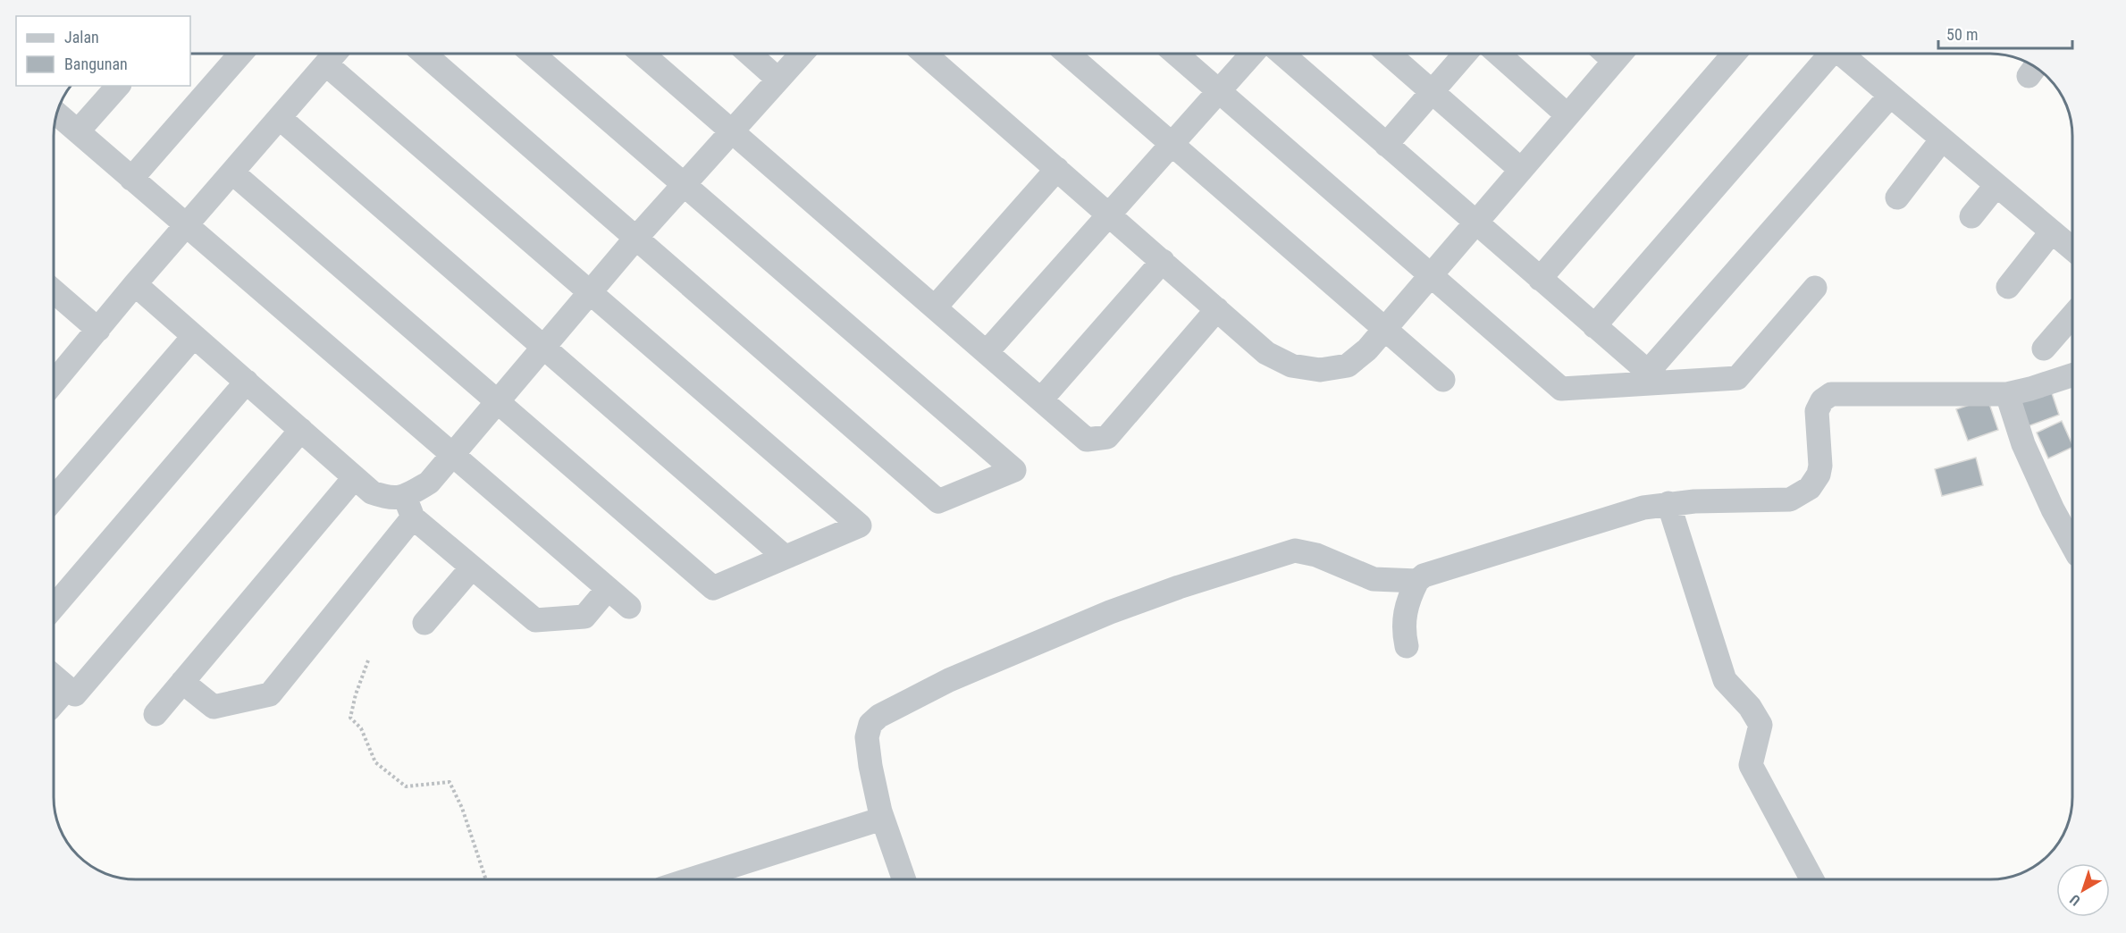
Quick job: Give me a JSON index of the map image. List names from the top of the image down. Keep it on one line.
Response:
{"legend":["Jalan","Bangunan"],"scale_bar":"50 m","north":"bottom left"}
